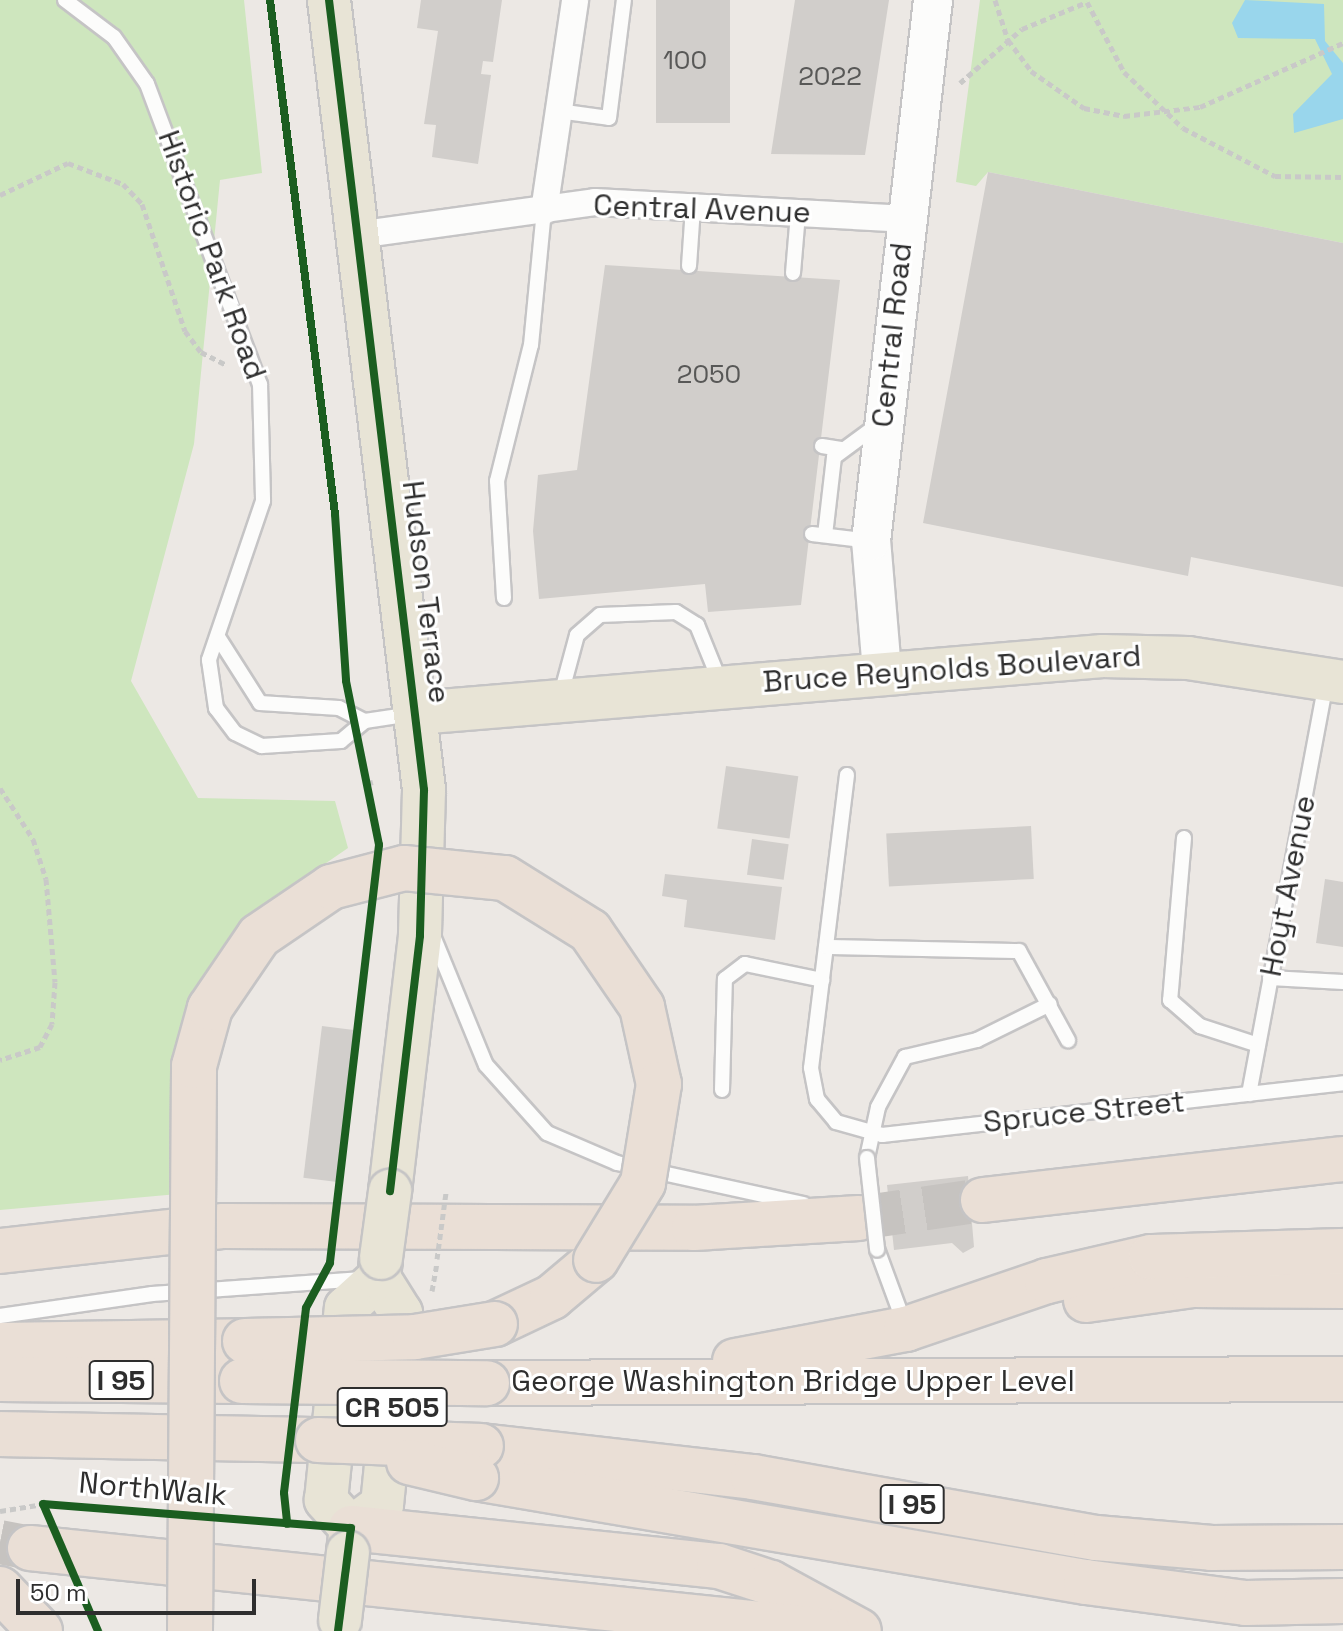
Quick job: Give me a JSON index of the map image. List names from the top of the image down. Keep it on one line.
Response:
{"streets":{"highway":["I 95","George Washington Bridge Upper Level"],"main road":["Central Road","Hudson Terrace","Bruce Reynolds Boulevard","CR 505"],"street":["Central Avenue"],"lane":["Historic Park Road","Hoyt Avenue","Spruce Street"],"cycle path":["NorthWalk"]},"crossings":[["Central Avenue","Central Road"],["Central Avenue","Hudson Terrace"],["Historic Park Road","Hudson Terrace"],["Historic Park Road","Bruce Reynolds Boulevard"],["Central Road","Bruce Reynolds Boulevard"],["Hudson Terrace","Bruce Reynolds Boulevard"],["Hudson Terrace","CR 505"],["Bruce Reynolds Boulevard","Hoyt Avenue"],["Hoyt Avenue","Spruce Street"],["I 95","George Washington Bridge Upper Level"]],"house_numbers":["100","2022","2050"],"scale_bar":"50 m"}
